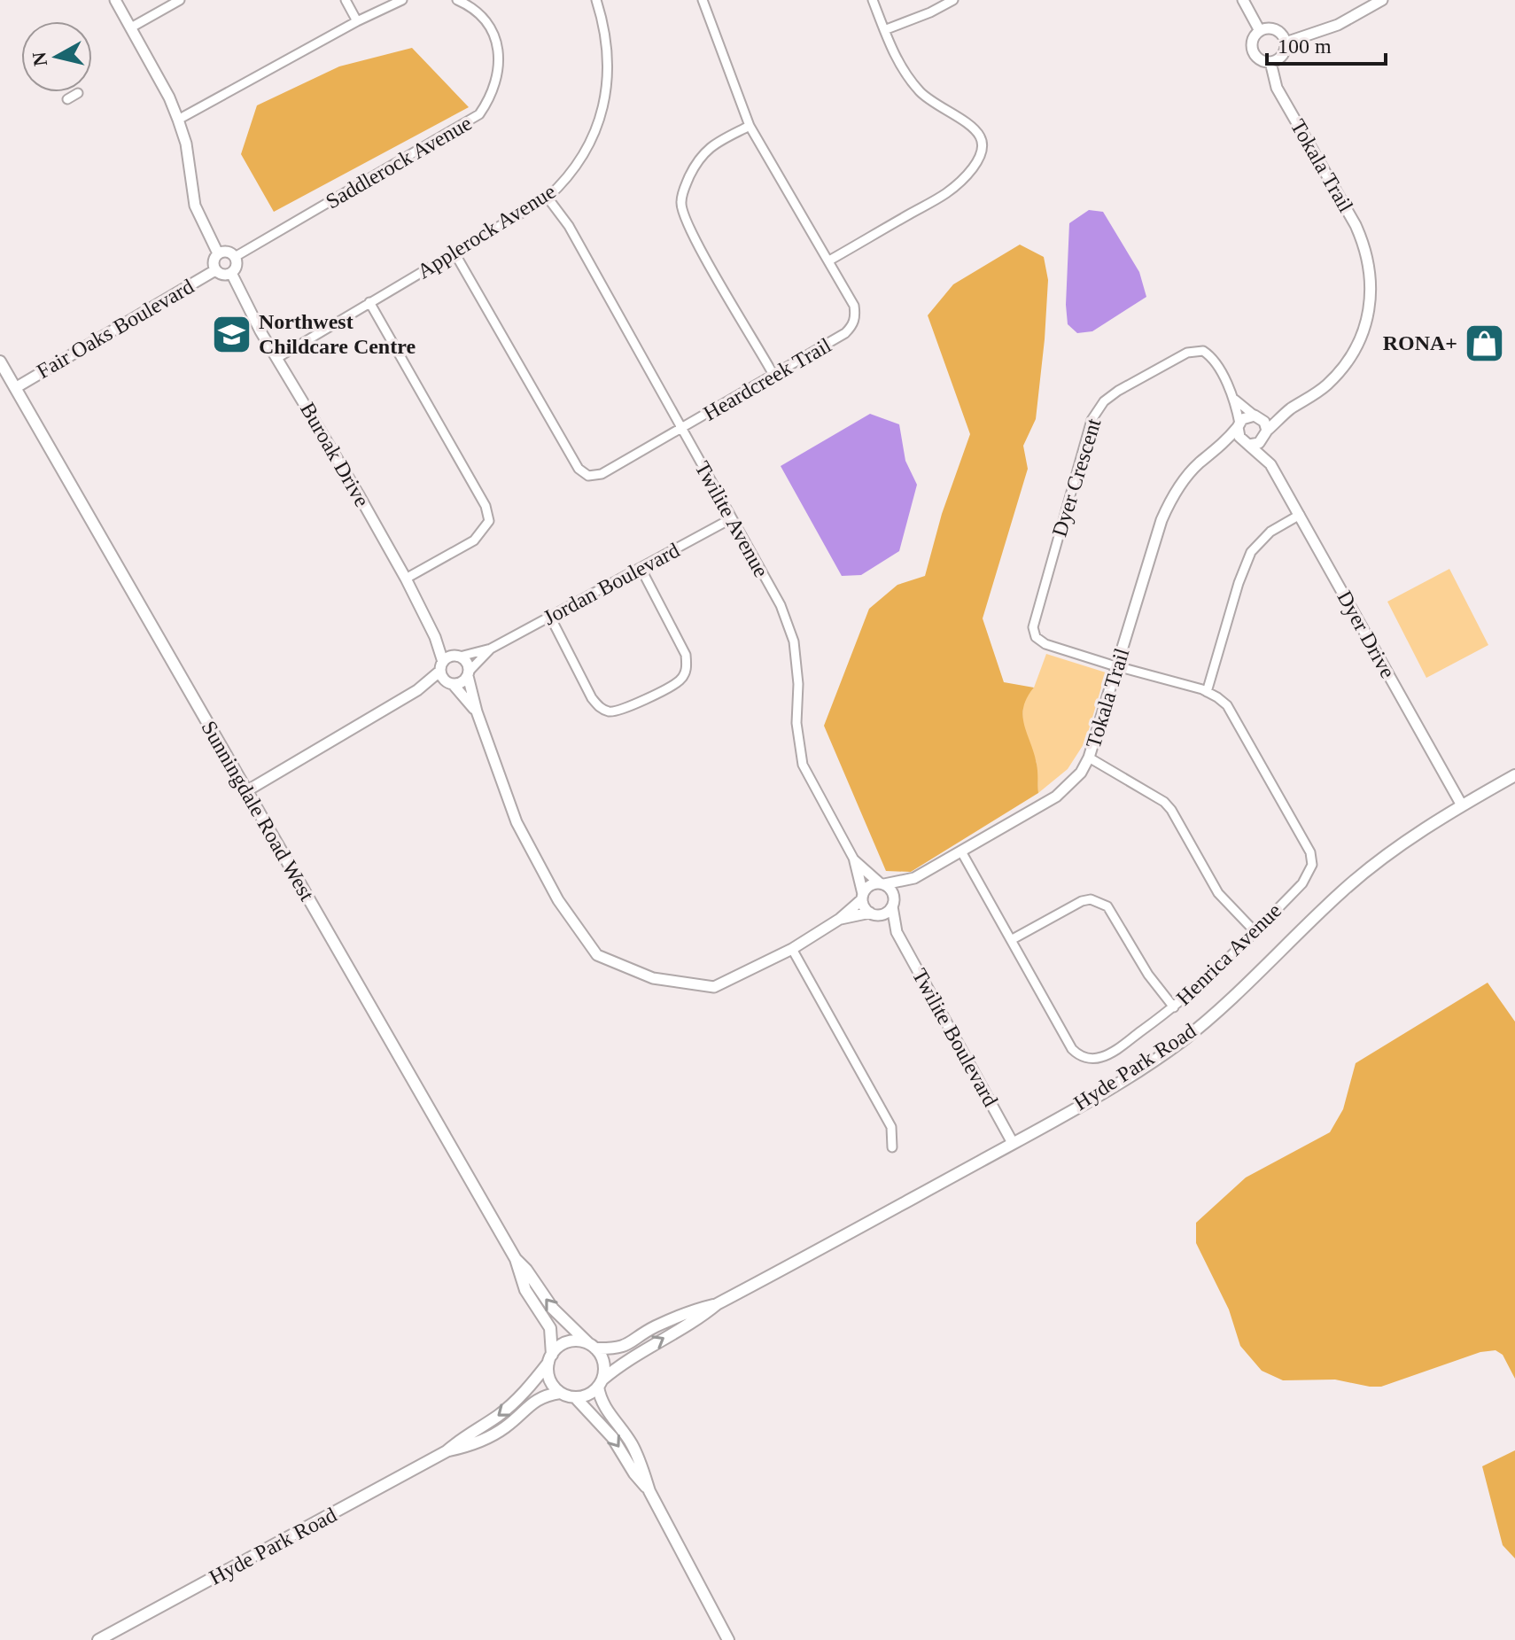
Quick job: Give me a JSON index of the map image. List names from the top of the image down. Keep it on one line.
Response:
{"streets":{"main road":["Sunningdale Road West","Hyde Park Road"],"street":["Saddlerock Avenue","Tokala Trail","Applerock Avenue","Fair Oaks Boulevard","Heardcreek Trail","Buroak Drive","Dyer Crescent","Twilite Avenue","Jordan Boulevard","Dyer Drive","Henrica Avenue","Twilite Boulevard"]},"crossings":[["Saddlerock Avenue","Fair Oaks Boulevard"],["Saddlerock Avenue","Buroak Drive"],["Tokala Trail","Dyer Crescent"],["Tokala Trail","Twilite Avenue"],["Tokala Trail","Dyer Drive"],["Tokala Trail","Henrica Avenue"],["Tokala Trail","Twilite Boulevard"],["Applerock Avenue","Heardcreek Trail"],["Applerock Avenue","Buroak Drive"],["Applerock Avenue","Twilite Avenue"],["Fair Oaks Boulevard","Buroak Drive"],["Fair Oaks Boulevard","Sunningdale Road West"],["Heardcreek Trail","Twilite Avenue"],["Buroak Drive","Jordan Boulevard"],["Dyer Crescent","Dyer Drive"],["Dyer Crescent","Henrica Avenue"],["Twilite Avenue","Jordan Boulevard"],["Twilite Avenue","Twilite Boulevard"],["Dyer Drive","Hyde Park Road"],["Sunningdale Road West","Hyde Park Road"],["Twilite Boulevard","Hyde Park Road"]],"places":{"school or university":["Northwest Childcare Centre"],"shop":["RONA+"]},"scale_bar":"100 m","north":"left"}
